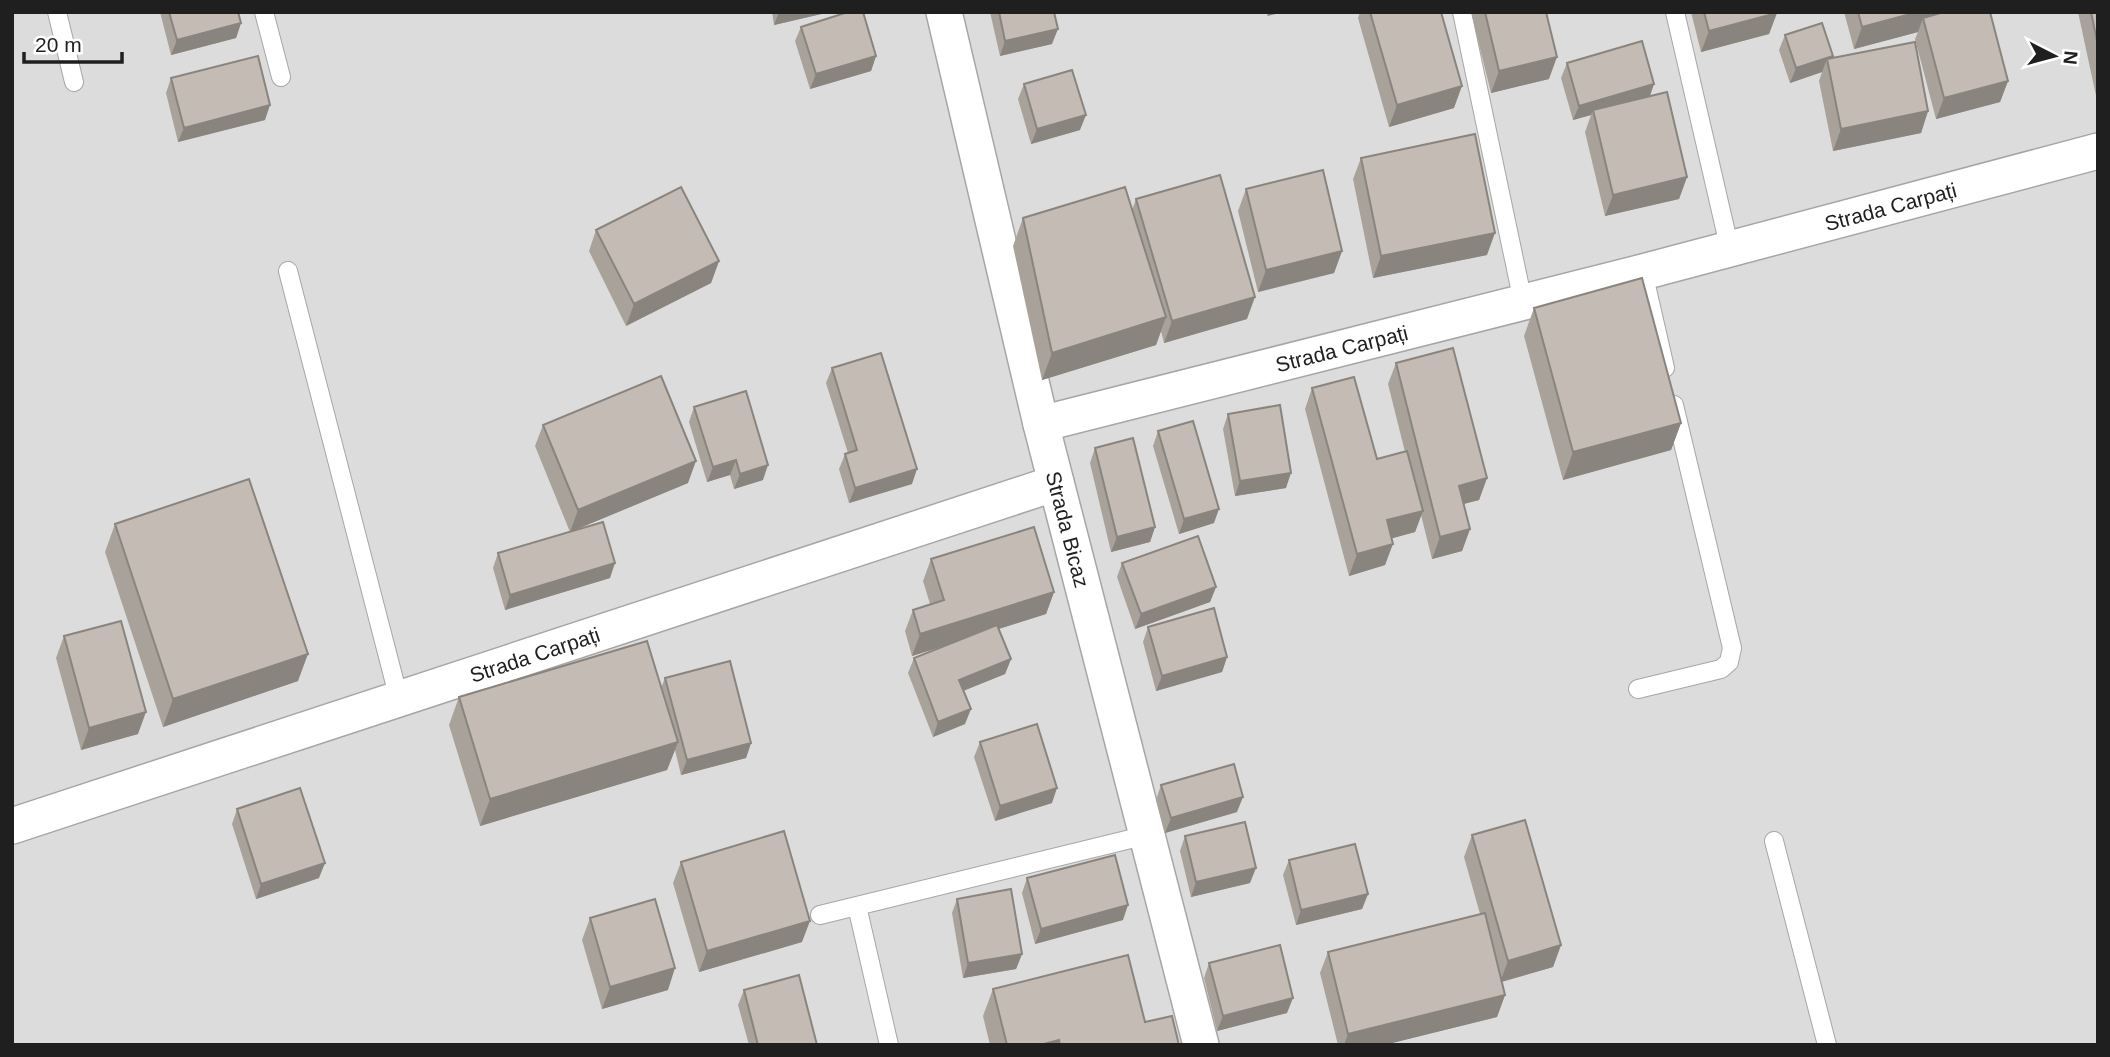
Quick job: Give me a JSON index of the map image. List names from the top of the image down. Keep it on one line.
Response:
{"streets":{"street":["Strada Carpați","Strada Bicaz"]},"crossings":[["Strada Carpați","Strada Bicaz"]],"scale_bar":"20 m","north":"right"}
